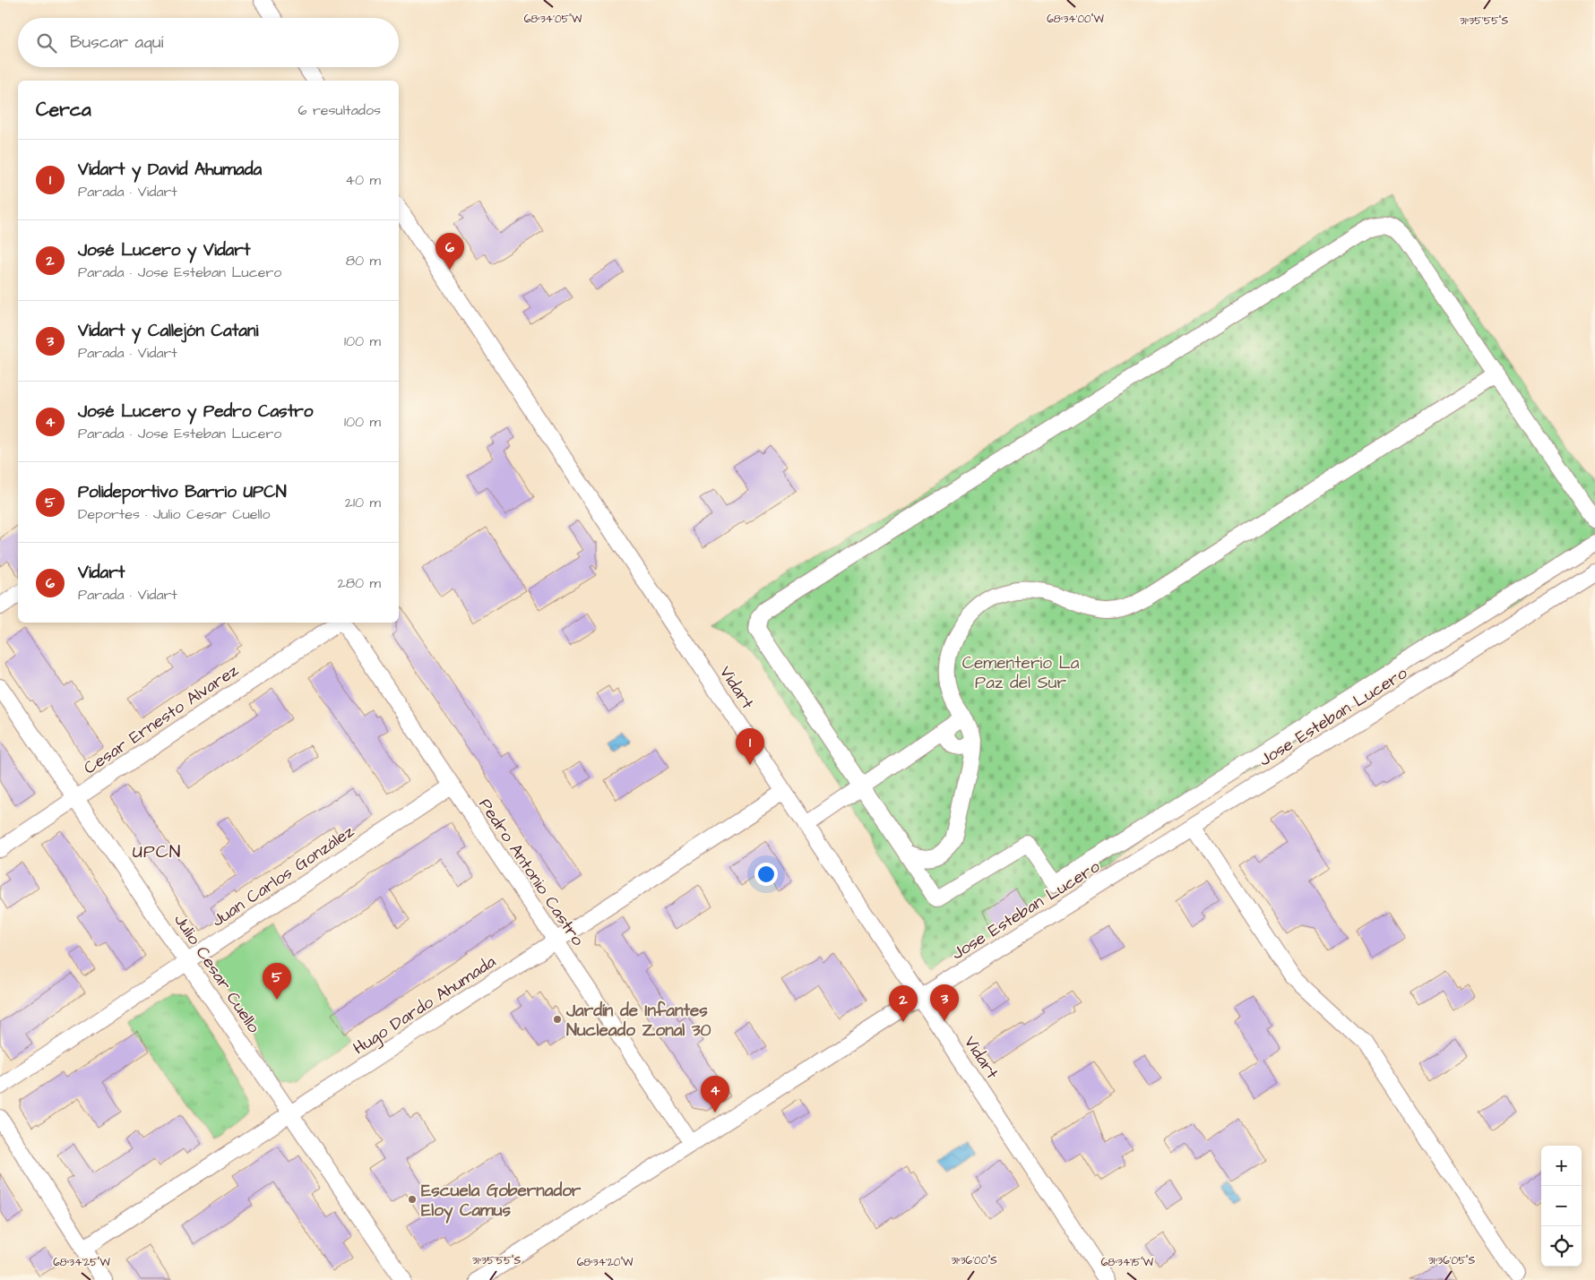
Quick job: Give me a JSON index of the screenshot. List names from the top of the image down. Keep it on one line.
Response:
{"streets":{"street":["Vidart","Jose Esteban Lucero","Cesar Ernesto Alvarez","Pedro Antonio Castro","Juan Carlos González","Julio Cesar Cuello","Hugo Dardo Ahumada"]},"crossings":[["Vidart","Jose Esteban Lucero"],["Vidart","Hugo Dardo Ahumada"],["Jose Esteban Lucero","Pedro Antonio Castro"],["Cesar Ernesto Alvarez","Julio Cesar Cuello"],["Pedro Antonio Castro","Juan Carlos González"],["Pedro Antonio Castro","Hugo Dardo Ahumada"],["Juan Carlos González","Julio Cesar Cuello"],["Julio Cesar Cuello","Hugo Dardo Ahumada"]],"districts":["UPCN"],"parks":["Cementerio La Paz del Sur"],"places":["Jardín de Infantes Nucleado Zonal 30","Escuela Gobernador Eloy Camus"],"page":{"search":"Buscar aquí","heading":["Cerca","6 resultados"],"list":[{"mark":"1","name":"Vidart y David Ahumada","note":"Parada · Vidart","value":"40 m"},{"mark":"2","name":"José Lucero y Vidart","note":"Parada · Jose Esteban Lucero","value":"80 m"},{"mark":"3","name":"Vidart y Callejón Catani","note":"Parada · Vidart","value":"100 m"},{"mark":"4","name":"José Lucero y Pedro Castro","note":"Parada · Jose Esteban Lucero","value":"100 m"},{"mark":"5","name":"Polideportivo Barrio UPCN","note":"Deportes · Julio Cesar Cuello","value":"210 m"},{"mark":"6","name":"Vidart","note":"Parada · Vidart","value":"280 m"}],"pins":["6","1","5","3","2","4"],"map_buttons":["+","−"]},"coordinates":["68°34'05\"W","68°34'00\"W","31°35'55\"S","31°36'00\"S","31°36'05\"S","68°34'25\"W","68°34'20\"W","68°34'15\"W"]}
